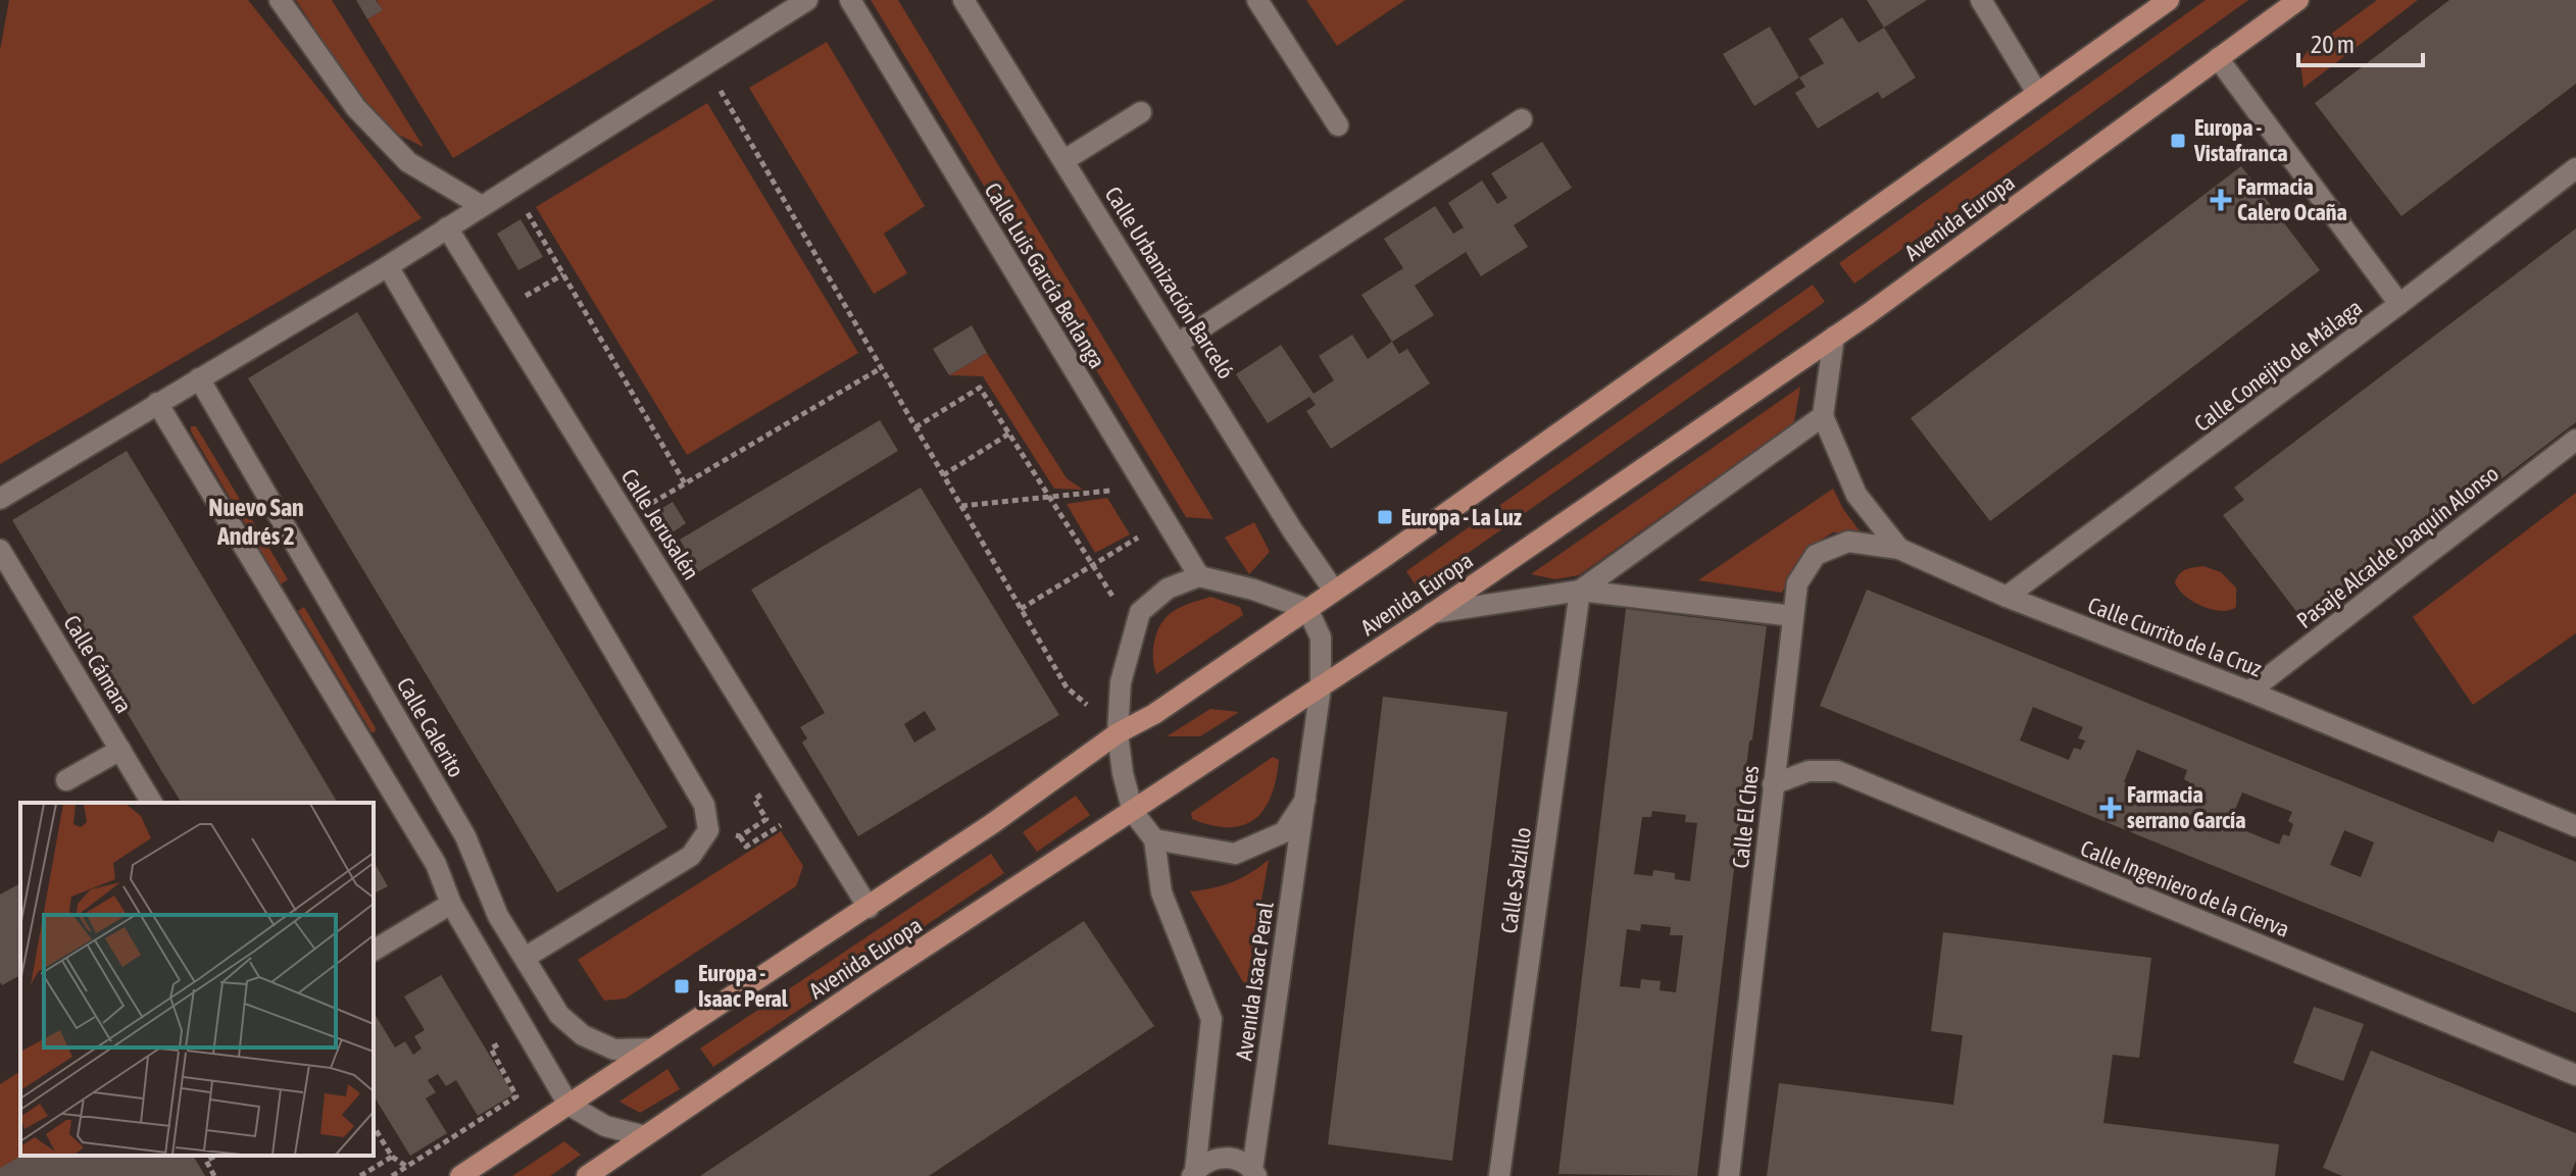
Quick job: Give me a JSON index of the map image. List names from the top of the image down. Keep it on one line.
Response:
{"streets":{"main road":["Avenida Europa"],"street":["Calle Luis García Berlanga","Calle Urbanización Barceló","Calle Conejito de Málaga","Calle Jerusalén","Pasaje Alcalde Joaquín Alonso","Calle Currito de la Cruz","Calle Cámara","Calle Calerito","Calle El Ches","Calle Salzillo","Calle Ingeniero de la Cierva","Avenida Isaac Peral"]},"crossings":[["Avenida Europa","Calle Urbanización Barceló"],["Avenida Europa","Calle Jerusalén"],["Avenida Europa","Calle Calerito"],["Avenida Europa","Avenida Isaac Peral"],["Calle Conejito de Málaga","Calle Currito de la Cruz"],["Pasaje Alcalde Joaquín Alonso","Calle Currito de la Cruz"],["Calle Currito de la Cruz","Calle El Ches"],["Calle El Ches","Calle Ingeniero de la Cierva"]],"districts":["Nuevo San Andrés 2"],"places":{"transit":["Europa - Vistafranca","Europa - La Luz","Europa - Isaac Peral"],"health":["Farmacia Calero Ocaña","Farmacia serrano García"]},"scale_bar":"20 m"}
